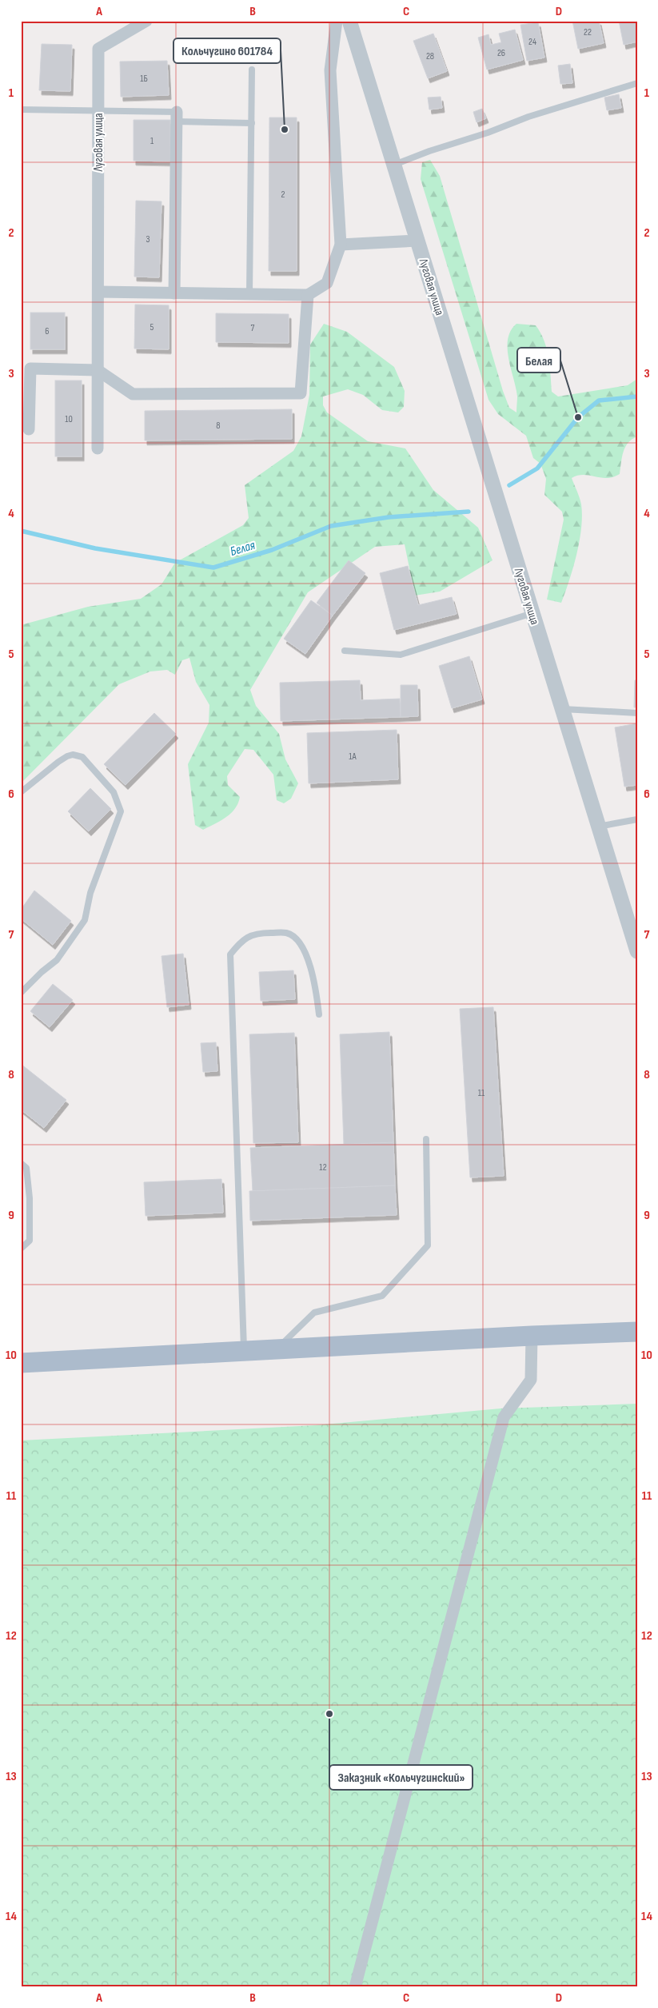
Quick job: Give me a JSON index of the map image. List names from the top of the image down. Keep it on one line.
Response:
{"streets":{"street":["Луговая улица"]},"water":["Белая"],"places":["Кольчугино 601784","Белая","Заказник «Кольчугинский»"],"house_numbers":["22","24","26","28","1Б","1","2","3","5","7","6","10","8","1А","11","12"],"grid":{"columns":["A","B","C","D"],"rows":["1","2","3","4","5","6","7","8","9","10","11","12","13","14"]}}
